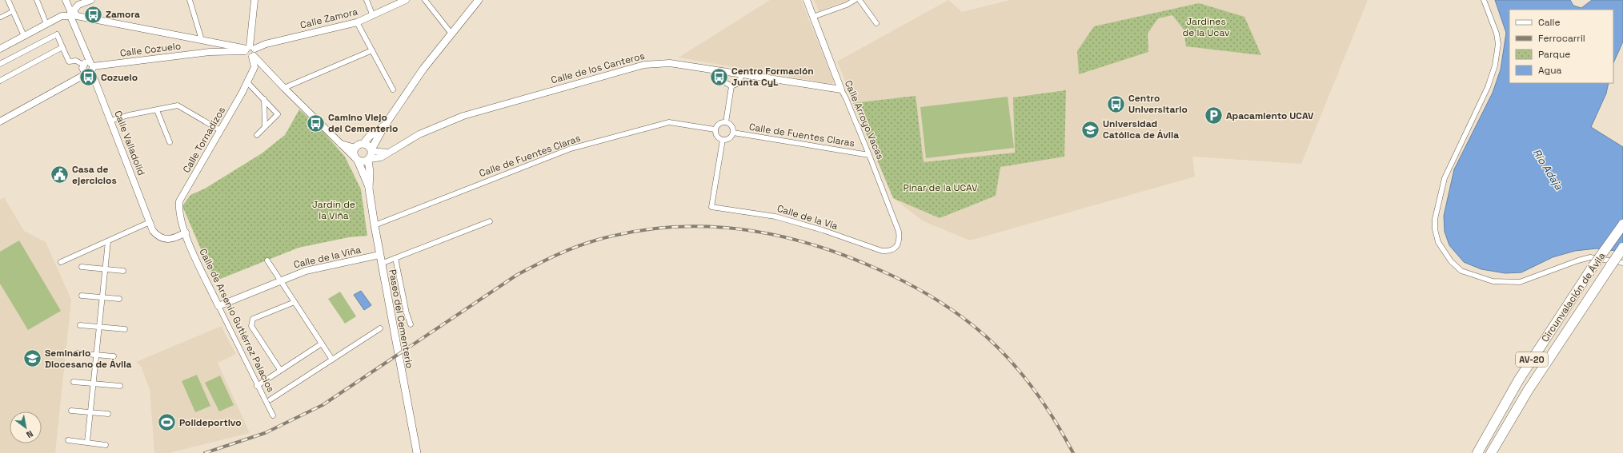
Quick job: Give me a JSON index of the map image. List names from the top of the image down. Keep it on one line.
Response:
{"streets":{"highway":["Circunvalación de Ávila","AV-20"],"main road":["Paseo del Cementerio"],"street":["Calle Zamora","Calle Cozuelo","Calle de los Canteros","Calle Arroyo Vacas","Calle de Fuentes Claras","Calle Tornadizos","Calle Valladolid","Calle de la Vía","Calle de la Viña","Calle de Arsenio Gutiérrez Palacios"]},"crossings":[["Calle Zamora","Calle Cozuelo"],["Calle Zamora","Calle Tornadizos"],["Calle Zamora","Paseo del Cementerio"],["Calle Cozuelo","Calle Tornadizos"],["Calle Cozuelo","Calle Valladolid"],["Calle Cozuelo","Paseo del Cementerio"],["Calle de los Canteros","Calle Arroyo Vacas"],["Calle de los Canteros","Paseo del Cementerio"],["Calle Arroyo Vacas","Calle de Fuentes Claras"],["Calle Arroyo Vacas","Calle de la Vía"],["Calle de Fuentes Claras","Calle de la Vía"],["Calle de Fuentes Claras","Paseo del Cementerio"],["Calle Tornadizos","Calle Valladolid"],["Calle Tornadizos","Paseo del Cementerio"],["Calle Tornadizos","Calle de Arsenio Gutiérrez Palacios"],["Calle Valladolid","Calle de Arsenio Gutiérrez Palacios"],["Calle de la Viña","Paseo del Cementerio"],["Calle de la Viña","Calle de Arsenio Gutiérrez Palacios"]],"water":["Río Adaja"],"parks":["Jardines de la Ucav","Pinar de la UCAV","Jardín de la Viña"],"places":{"bus stop":["Zamora","Centro Formación Junta CyL","Cozuelo","Centro Universitario","Camino Viejo del Cementerio"],"parking":["Apacamiento UCAV"],"school or university":["Universidad Católica de Ávila","Seminario Diocesano de Ávila"],"public building":["Casa de ejercicios"],"sports":["Polideportivo"]},"legend":["Calle","Ferrocarril","Parque","Agua"],"north":"bottom right"}
